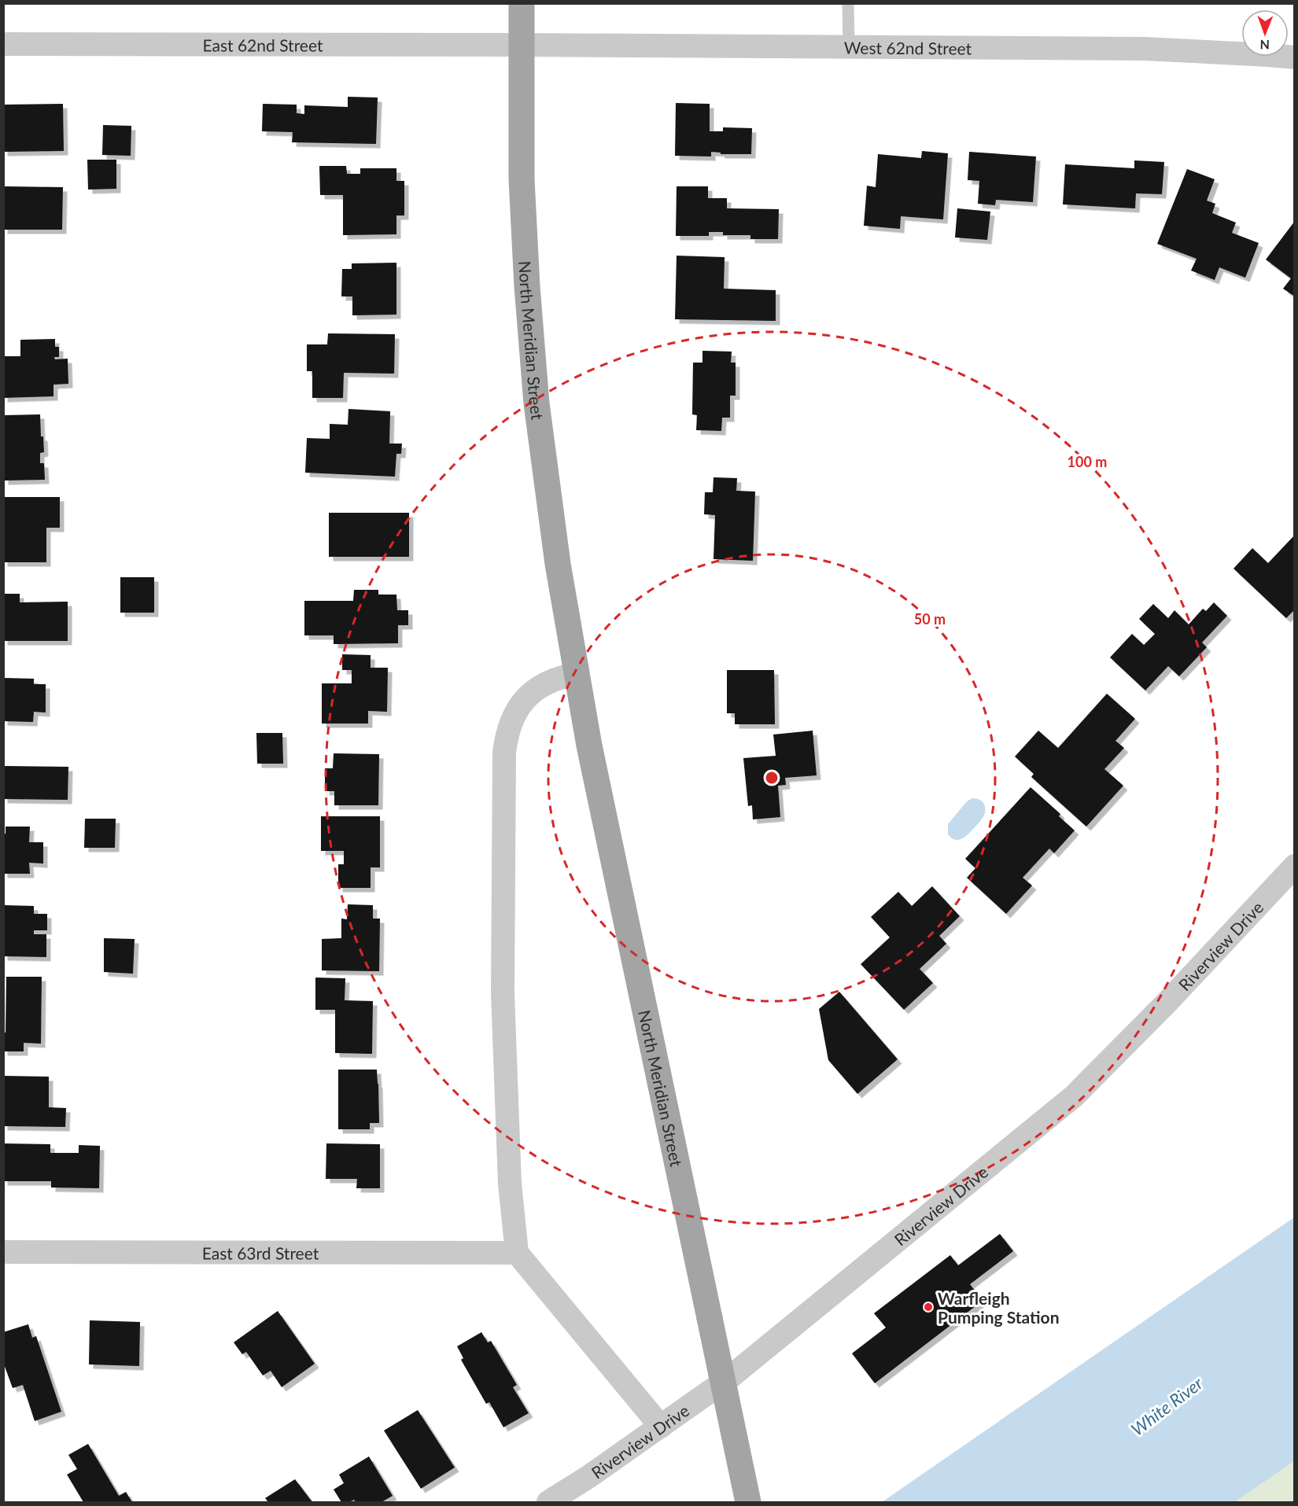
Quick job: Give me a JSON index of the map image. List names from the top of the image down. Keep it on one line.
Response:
{"streets":{"main road":["North Meridian Street"],"street":["East 62nd Street","West 62nd Street","Riverview Drive","East 63rd Street"]},"crossings":[["East 62nd Street","West 62nd Street"],["East 62nd Street","North Meridian Street"],["West 62nd Street","North Meridian Street"]],"water":["White River"],"places":["Warfleigh Pumping Station"],"north":"bottom","rings":["100 m","50 m"]}
